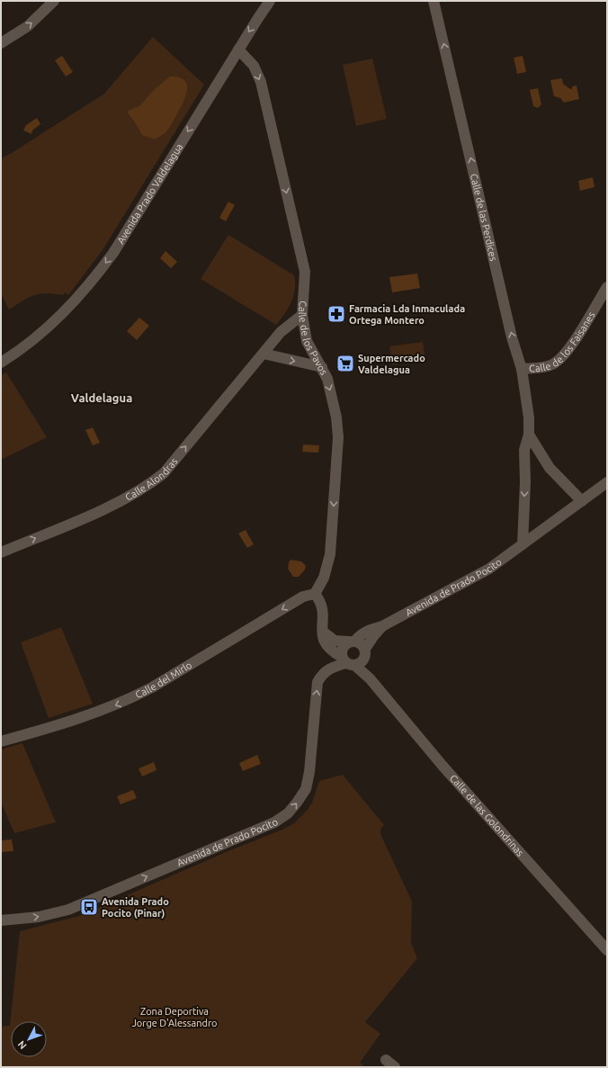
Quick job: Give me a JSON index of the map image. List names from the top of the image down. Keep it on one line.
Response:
{"streets":{"street":["Avenida Prado Valdelagua","Calle de las Perdices","Calle de los Pavos","Calle de los Faisanes","Calle Alondras","Avenida de Prado Pocito","Calle del Mirlo","Calle de las Golondrinas"]},"crossings":[["Avenida Prado Valdelagua","Calle de los Pavos"],["Calle de las Perdices","Calle de los Faisanes"],["Calle de las Perdices","Avenida de Prado Pocito"],["Calle de los Pavos","Calle Alondras"],["Calle de los Pavos","Calle del Mirlo"],["Avenida de Prado Pocito","Calle de las Golondrinas"]],"one_way":["Avenida Prado Valdelagua","Calle de los Pavos","Calle Alondras","Avenida de Prado Pocito","Calle del Mirlo"],"districts":["Valdelagua"],"parks":["Zona Deportiva Jorge D'Alessandro"],"places":{"pharmacy":["Farmacia Lda Inmaculada Ortega Montero"],"supermarket":["Supermercado Valdelagua"],"bus stop":["Avenida Prado Pocito (Pinar)"]},"north":"bottom left"}
